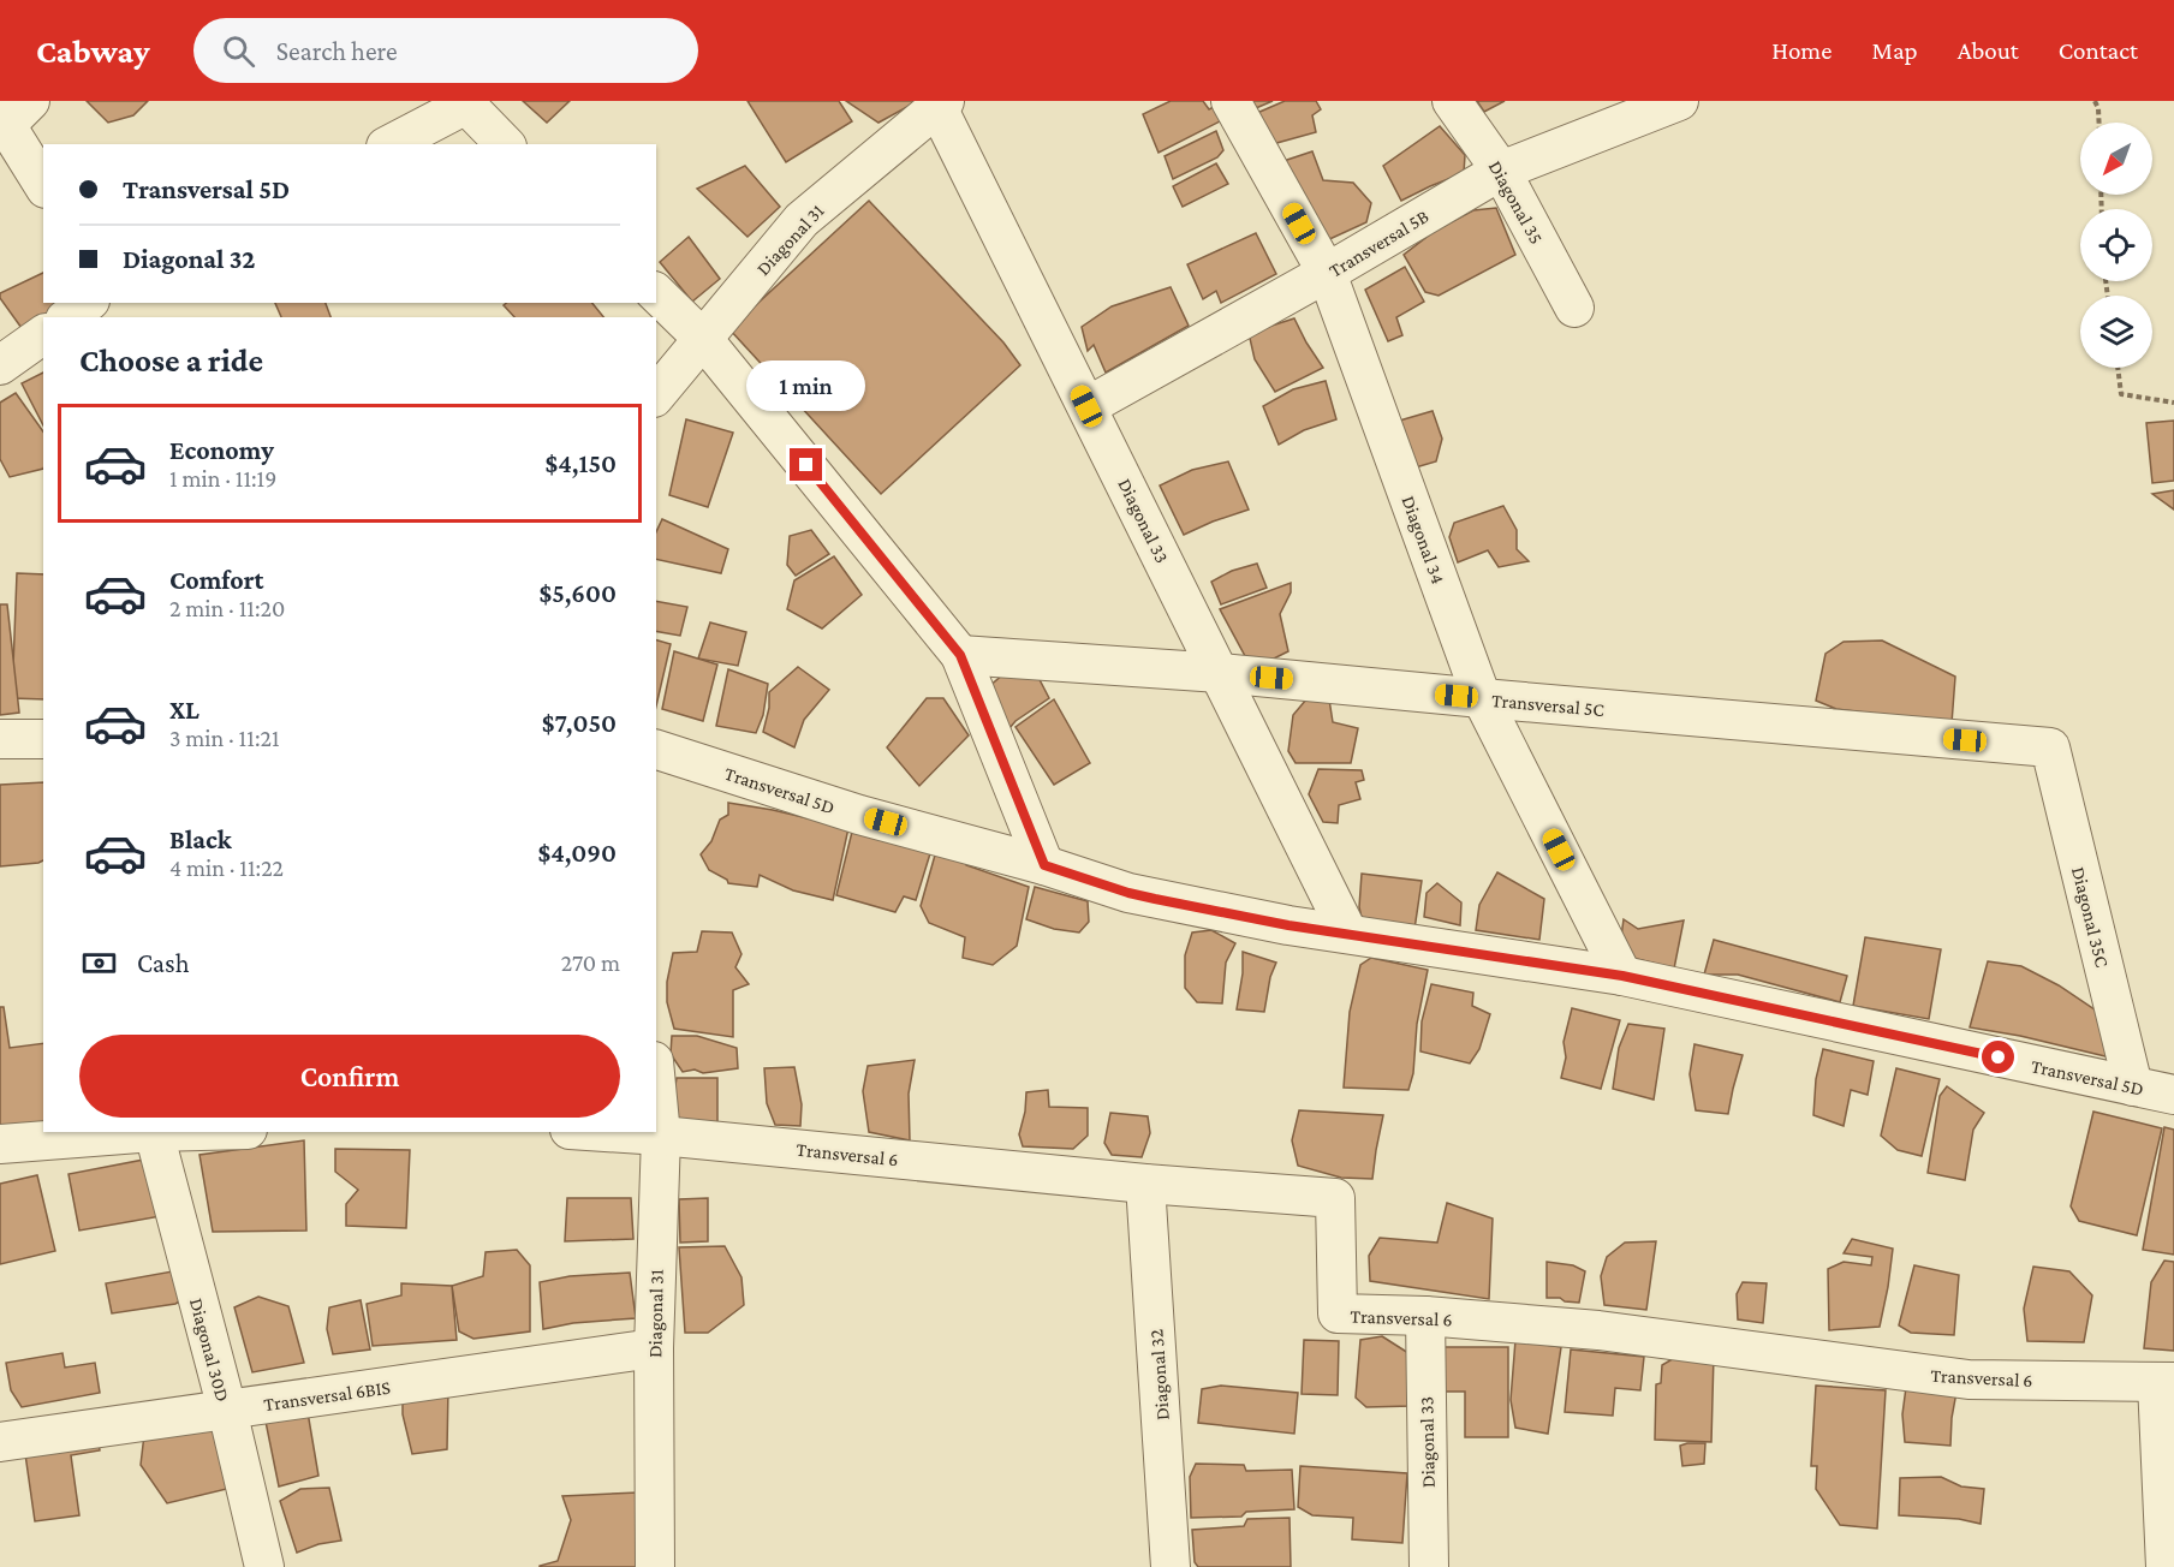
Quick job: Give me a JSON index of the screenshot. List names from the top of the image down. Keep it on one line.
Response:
{"streets":{"street":["Diagonal 35","Diagonal 31","Transversal 5B","Diagonal 33","Diagonal 34","Transversal 5C","Transversal 5D","Diagonal 35C","Transversal 6","Diagonal 30D","Diagonal 32","Transversal 6BIS"]},"crossings":[["Diagonal 35","Transversal 5B"],["Diagonal 31","Diagonal 33"],["Diagonal 31","Transversal 6"],["Diagonal 31","Transversal 6BIS"],["Transversal 5B","Diagonal 33"],["Transversal 5B","Diagonal 34"],["Diagonal 33","Transversal 5C"],["Diagonal 33","Transversal 5D"],["Diagonal 33","Transversal 6"],["Diagonal 34","Transversal 5C"],["Diagonal 34","Transversal 5D"],["Transversal 5C","Diagonal 35C"],["Transversal 5D","Diagonal 35C"],["Transversal 6","Diagonal 32"],["Diagonal 30D","Transversal 6BIS"]],"north":"bottom left","page":{"header":"Cabway","search":"Search here","nav":["Home","Map","About","Contact"],"banner":["Transversal 5D","Diagonal 32"],"heading":"Choose a ride","bubble":"1 min","list":[{"name":"Economy","note":"1 min · 11:19","value":"$4,150"},{"name":"Comfort","note":"2 min · 11:20","value":"$5,600"},{"name":"XL","note":"3 min · 11:21","value":"$7,050"},{"name":"Black","note":"4 min · 11:22","value":"$4,090"}],"pay":["Cash","270 m"],"buttons":"Confirm"}}
